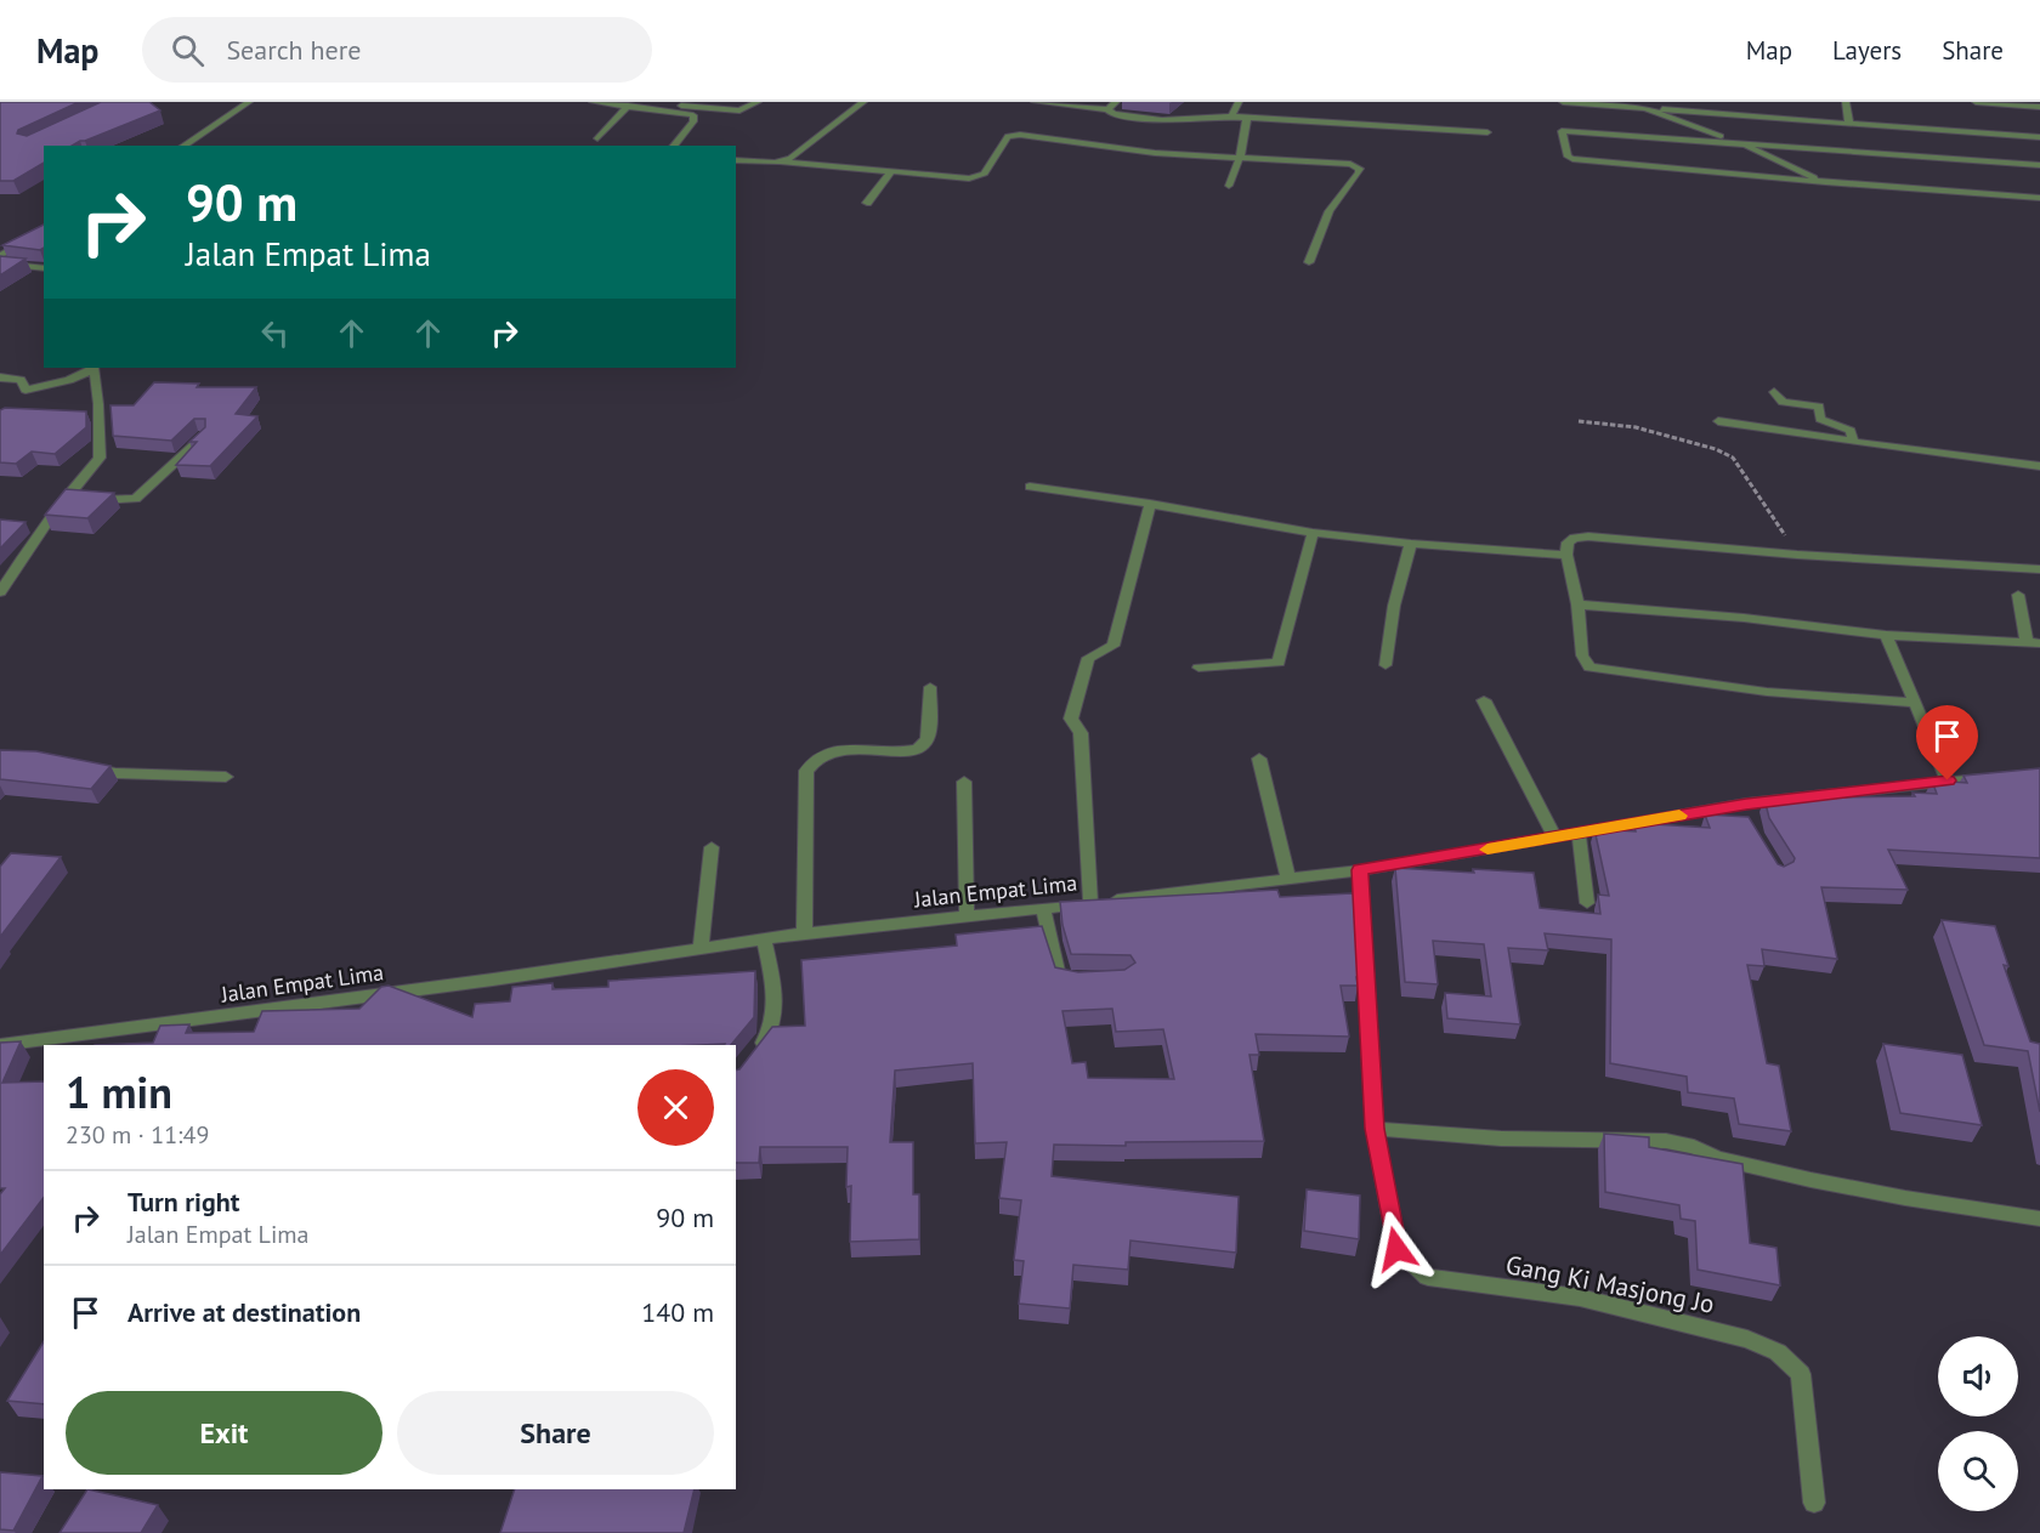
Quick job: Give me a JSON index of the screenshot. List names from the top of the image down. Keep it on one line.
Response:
{"streets":{"street":["Jalan Empat Lima","Gang Ki Masjong Jo"]},"crossings":[["Jalan Empat Lima","Gang Ki Masjong Jo"]],"page":{"header":"Map","search":"Search here","nav":["Map","Layers","Share"],"turn":["90 m","Jalan Empat Lima"],"heading":["1 min","230 m · 11:49"],"list":[{"name":"Turn right","note":"Jalan Empat Lima","value":"90 m"},{"name":"Arrive at destination","value":"140 m"}],"buttons":["Exit","Share"]}}
